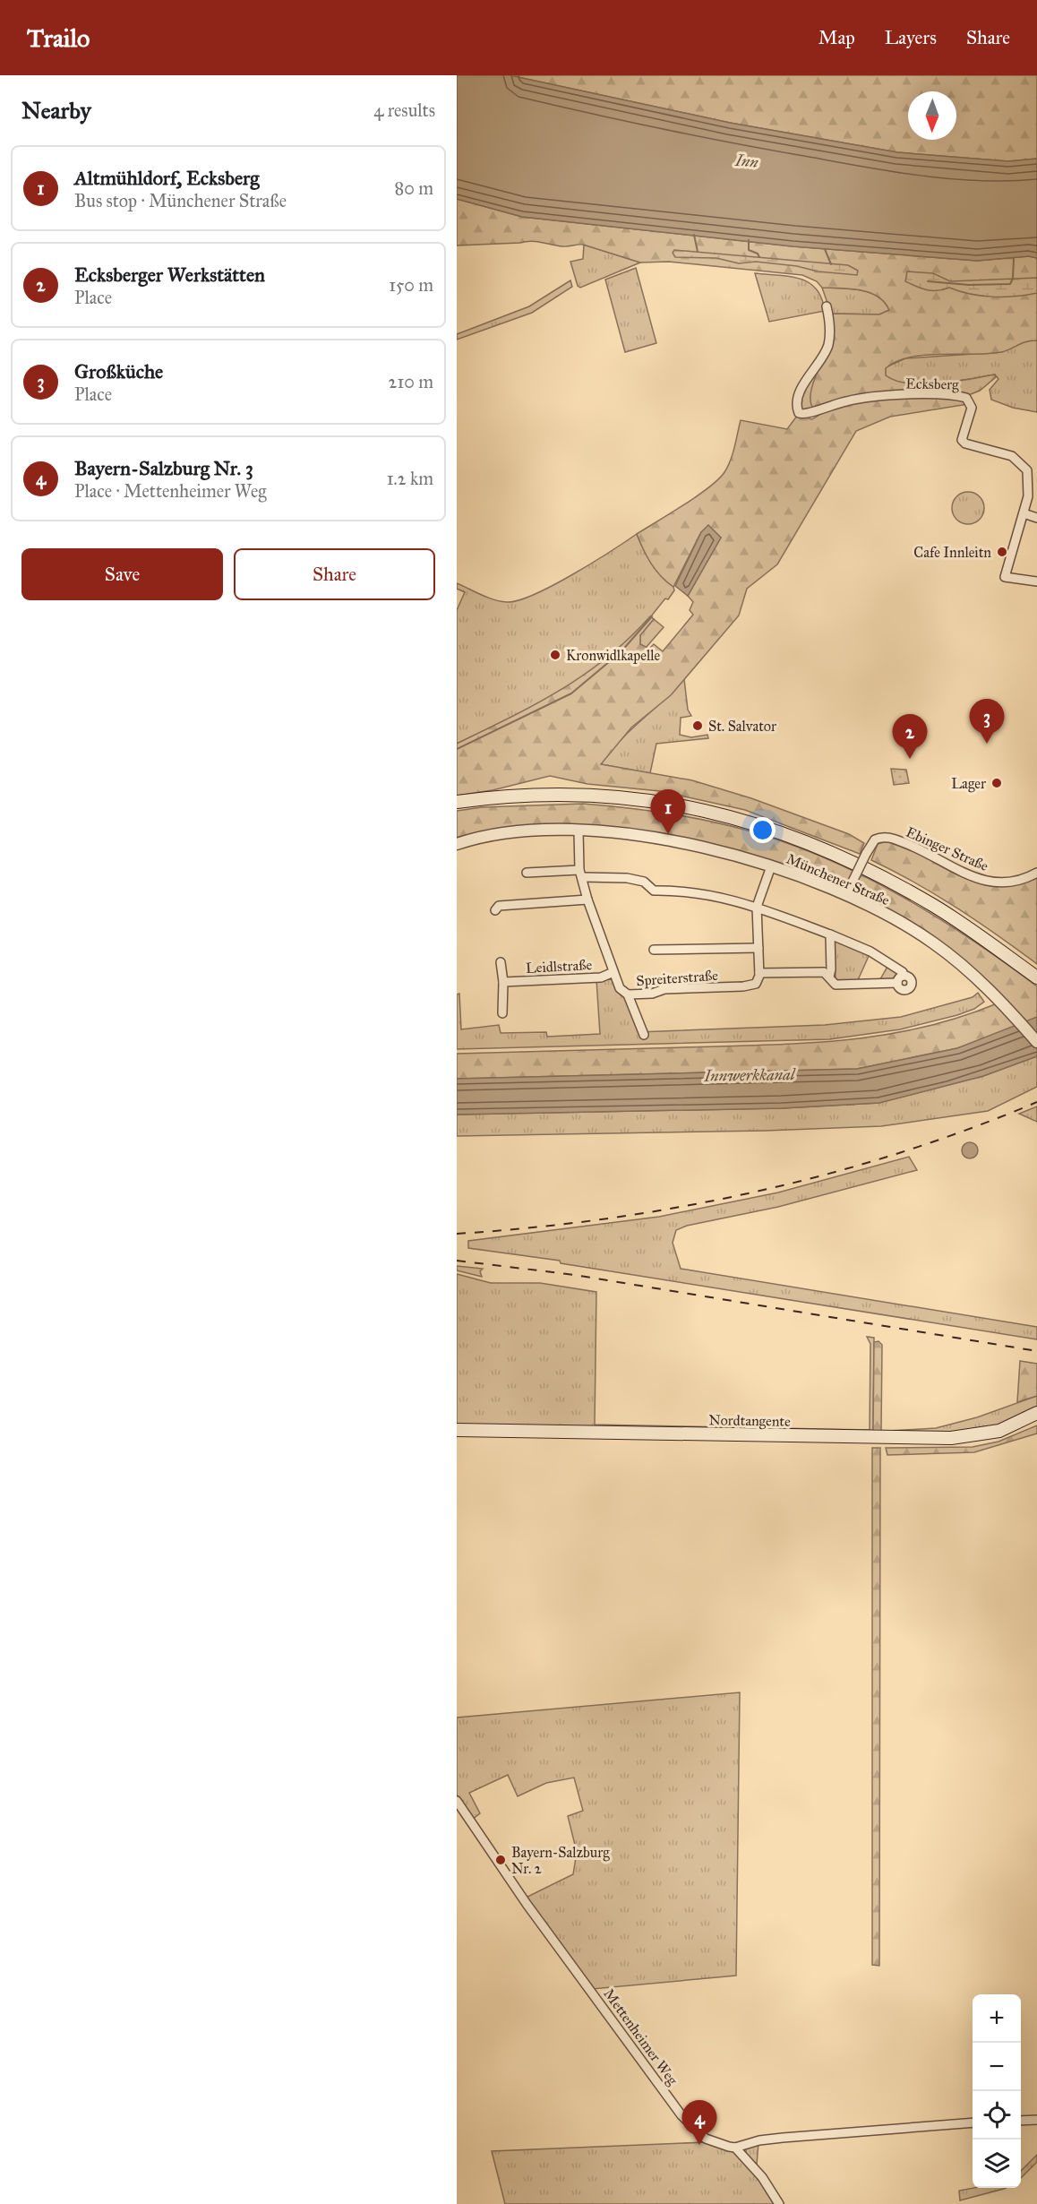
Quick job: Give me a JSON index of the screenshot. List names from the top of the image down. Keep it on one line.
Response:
{"streets":{"main road":["Nordtangente"],"street":["Ecksberg","Ebinger Straße","Münchener Straße","Leidlstraße","Spreiterstraße","Mettenheimer Weg"]},"crossings":[["Ebinger Straße","Münchener Straße"],["Münchener Straße","Spreiterstraße"],["Leidlstraße","Spreiterstraße"]],"water":["Inn","Innwerkkanal"],"places":["Cafe Innleitn","Kronwidlkapelle","St. Salvator","Lager","Bayern-Salzburg Nr. 2"],"north":"bottom","page":{"header":"Trailo","nav":["Map","Layers","Share"],"heading":["Nearby","4 results"],"list":[{"mark":"1","name":"Altmühldorf, Ecksberg","note":"Bus stop · Münchener Straße","value":"80 m"},{"mark":"2","name":"Ecksberger Werkstätten","note":"Place","value":"150 m"},{"mark":"3","name":"Großküche","note":"Place","value":"210 m"},{"mark":"4","name":"Bayern-Salzburg Nr. 3","note":"Place · Mettenheimer Weg","value":"1.2 km"}],"buttons":["Save","Share"],"pins":["3","2","1","4"],"map_buttons":["+","−"]}}
